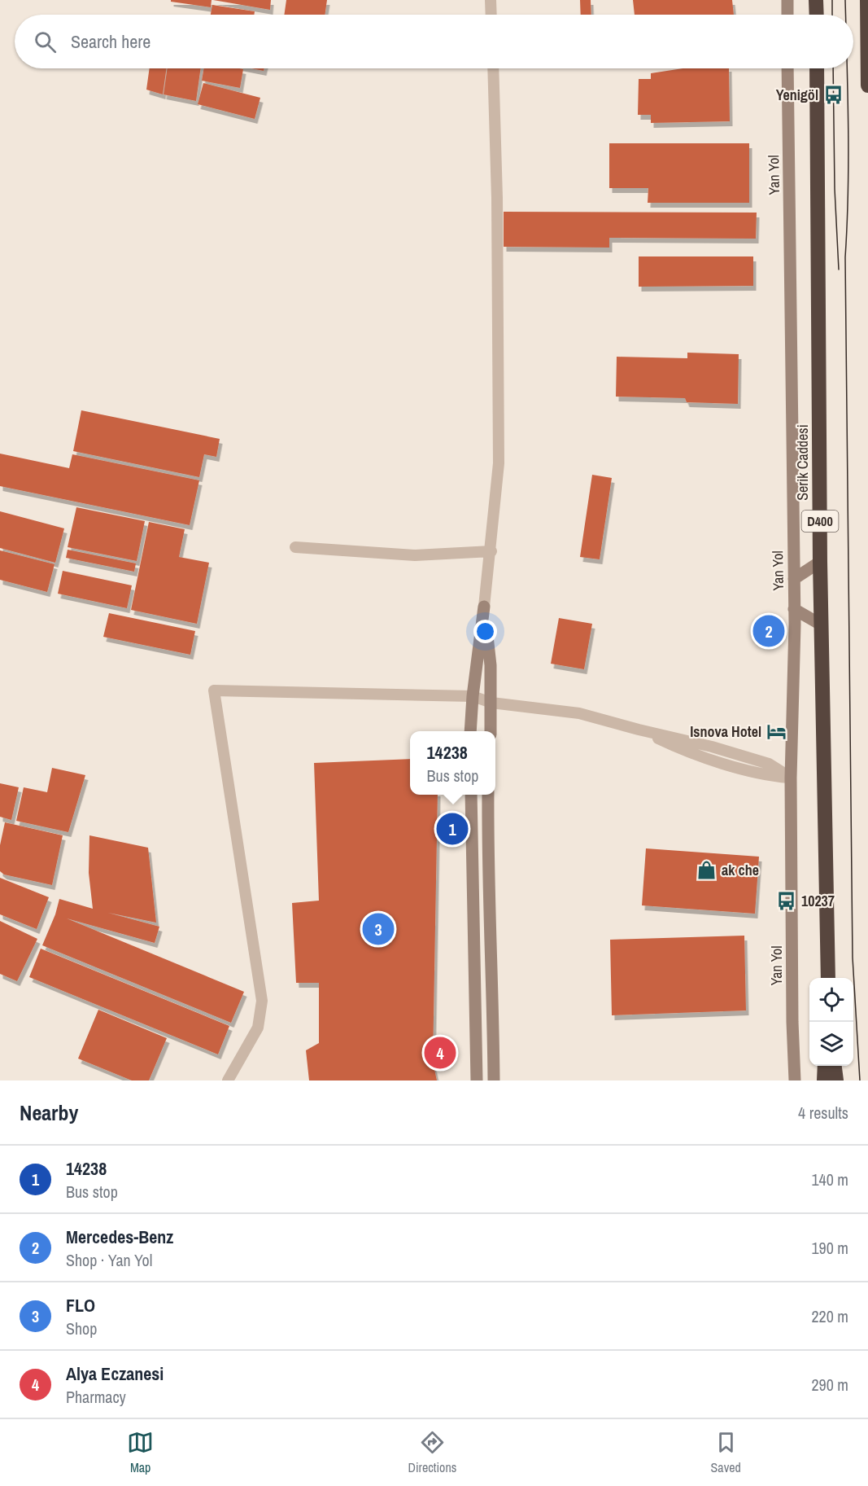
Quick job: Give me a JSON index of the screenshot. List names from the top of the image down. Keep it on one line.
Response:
{"streets":{"highway":["Serik Caddesi","D400"],"street":["Yan Yol"]},"places":{"bus stop":["Yenigöl","10237"],"hotel":["Isnova Hotel"],"shop":["ak che"]},"page":{"search":"Search here","pins":["2","1","3","4"],"popup":["14238","Bus stop"],"heading":["Nearby","4 results"],"list":[{"mark":"1","name":"14238","note":"Bus stop","value":"140 m"},{"mark":"2","name":"Mercedes-Benz","note":"Shop · Yan Yol","value":"190 m"},{"mark":"3","name":"FLO","note":"Shop","value":"220 m"},{"mark":"4","name":"Alya Eczanesi","note":"Pharmacy","value":"290 m"}],"nav":["Map","Directions","Saved"]}}
